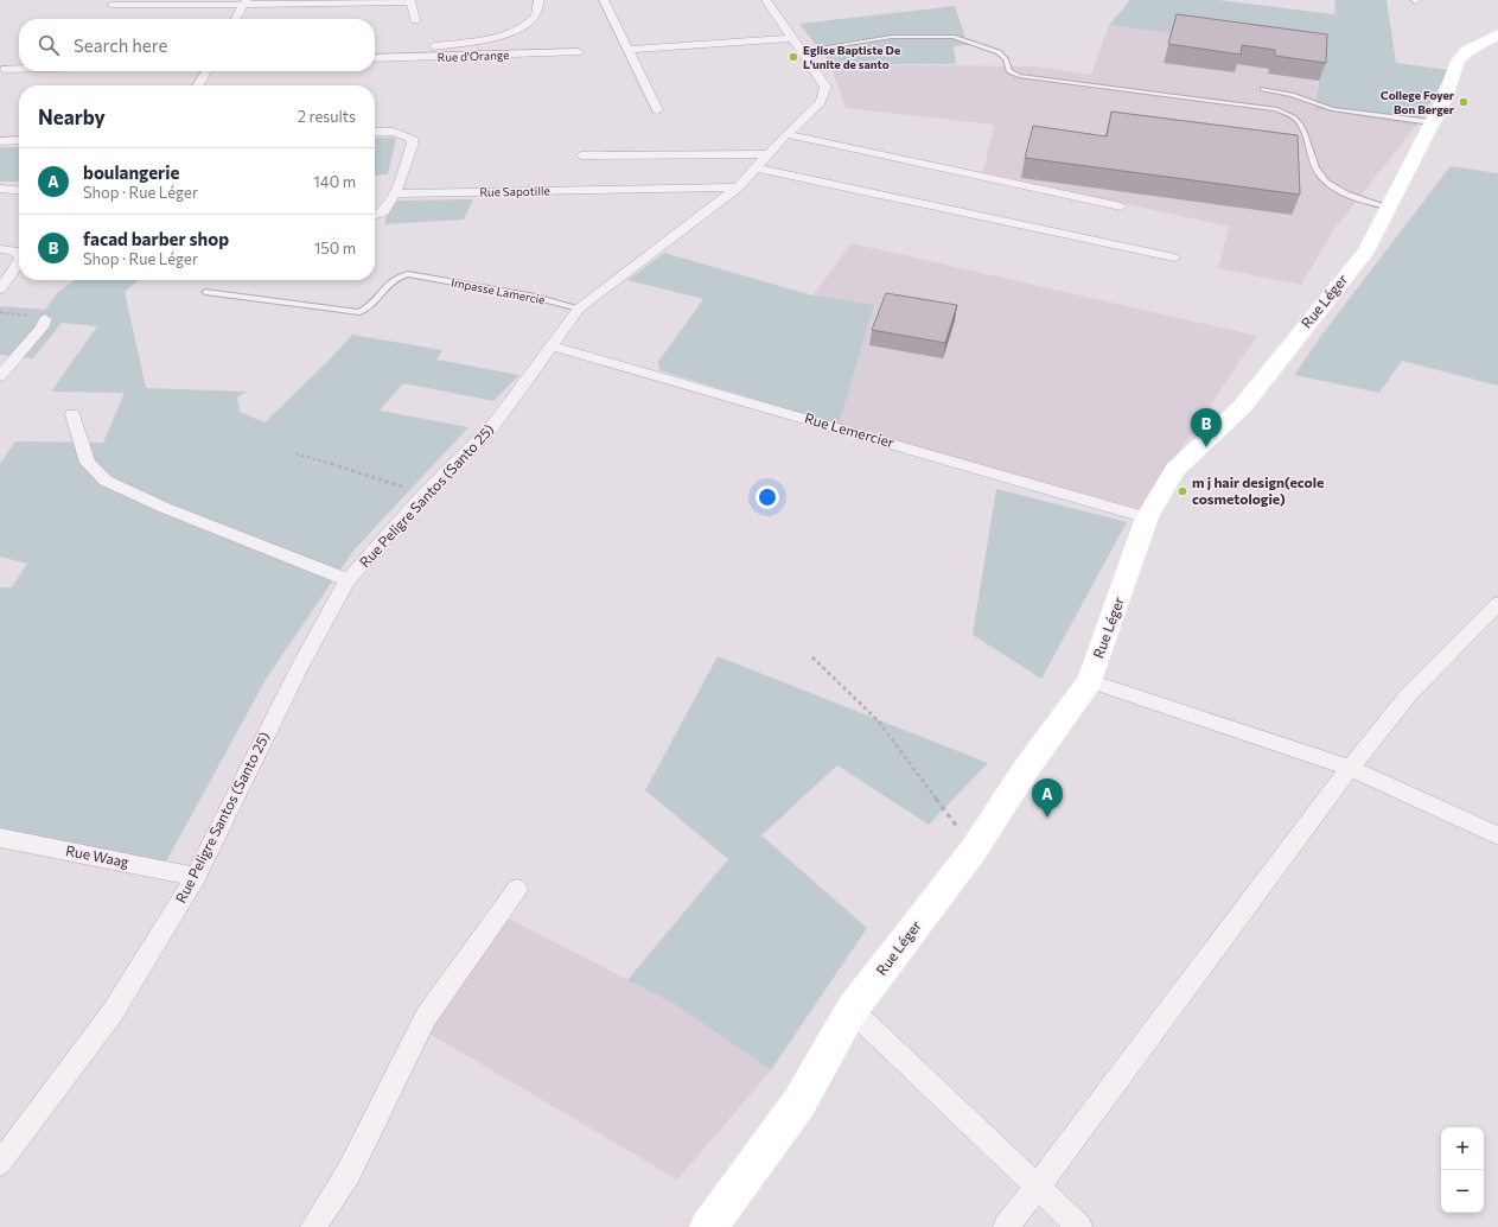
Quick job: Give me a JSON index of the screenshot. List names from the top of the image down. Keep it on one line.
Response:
{"streets":{"street":["Rue d'Orange","Rue Sapotille","Rue Léger","Rue Lemercier","Rue Peligre Santos (Santo 25)","Rue Waag"],"lane":["Impasse Lamercie"]},"crossings":[["Rue Sapotille","Rue Peligre Santos (Santo 25)"],["Impasse Lamercie","Rue Peligre Santos (Santo 25)"],["Rue Léger","Rue Lemercier"],["Rue Lemercier","Rue Peligre Santos (Santo 25)"],["Rue Peligre Santos (Santo 25)","Rue Waag"]],"places":["Eglise Baptiste De L'unite de santo","College Foyer Bon Berger","m j hair design(ecole cosmetologie)"],"page":{"search":"Search here","heading":["Nearby","2 results"],"list":[{"mark":"A","name":"boulangerie","note":"Shop · Rue Léger","value":"140 m"},{"mark":"B","name":"facad barber shop","note":"Shop · Rue Léger","value":"150 m"}],"pins":["B","A"],"map_buttons":["+","−"]}}
